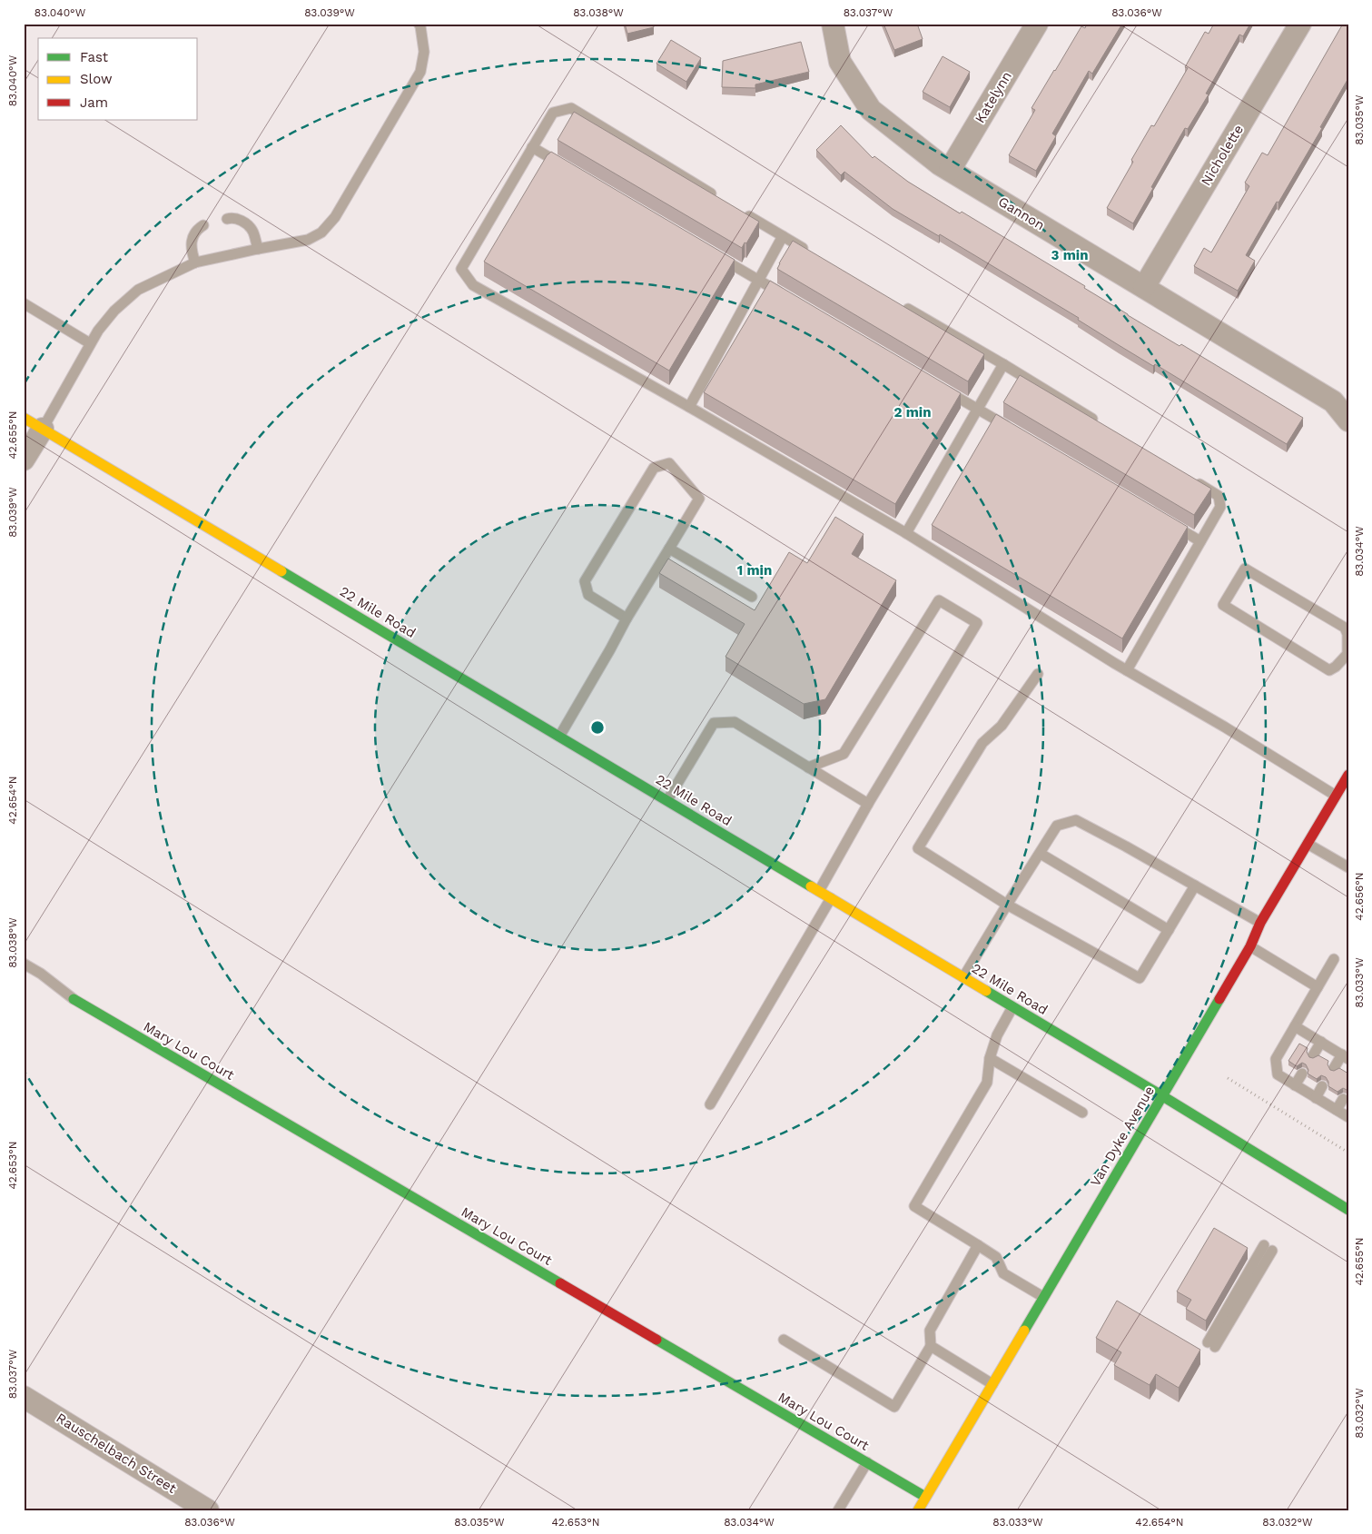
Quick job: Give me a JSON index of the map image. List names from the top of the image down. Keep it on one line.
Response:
{"streets":{"street":["Katelynn","Nicholette","Gannon","22 Mile Road","Mary Lou Court","Van Dyke Avenue","Rauschelbach Street"]},"crossings":[["Katelynn","Gannon"],["Nicholette","Gannon"],["22 Mile Road","Van Dyke Avenue"],["Mary Lou Court","Van Dyke Avenue"]],"legend":["Fast","Slow","Jam"],"coordinates":["83.040°W","83.039°W","83.038°W","83.037°W","83.036°W","83.035°W","42.655°N","83.034°W","42.654°N","42.656°N","83.033°W","42.653°N","83.032°W"],"rings":["3 min","2 min","1 min"]}
